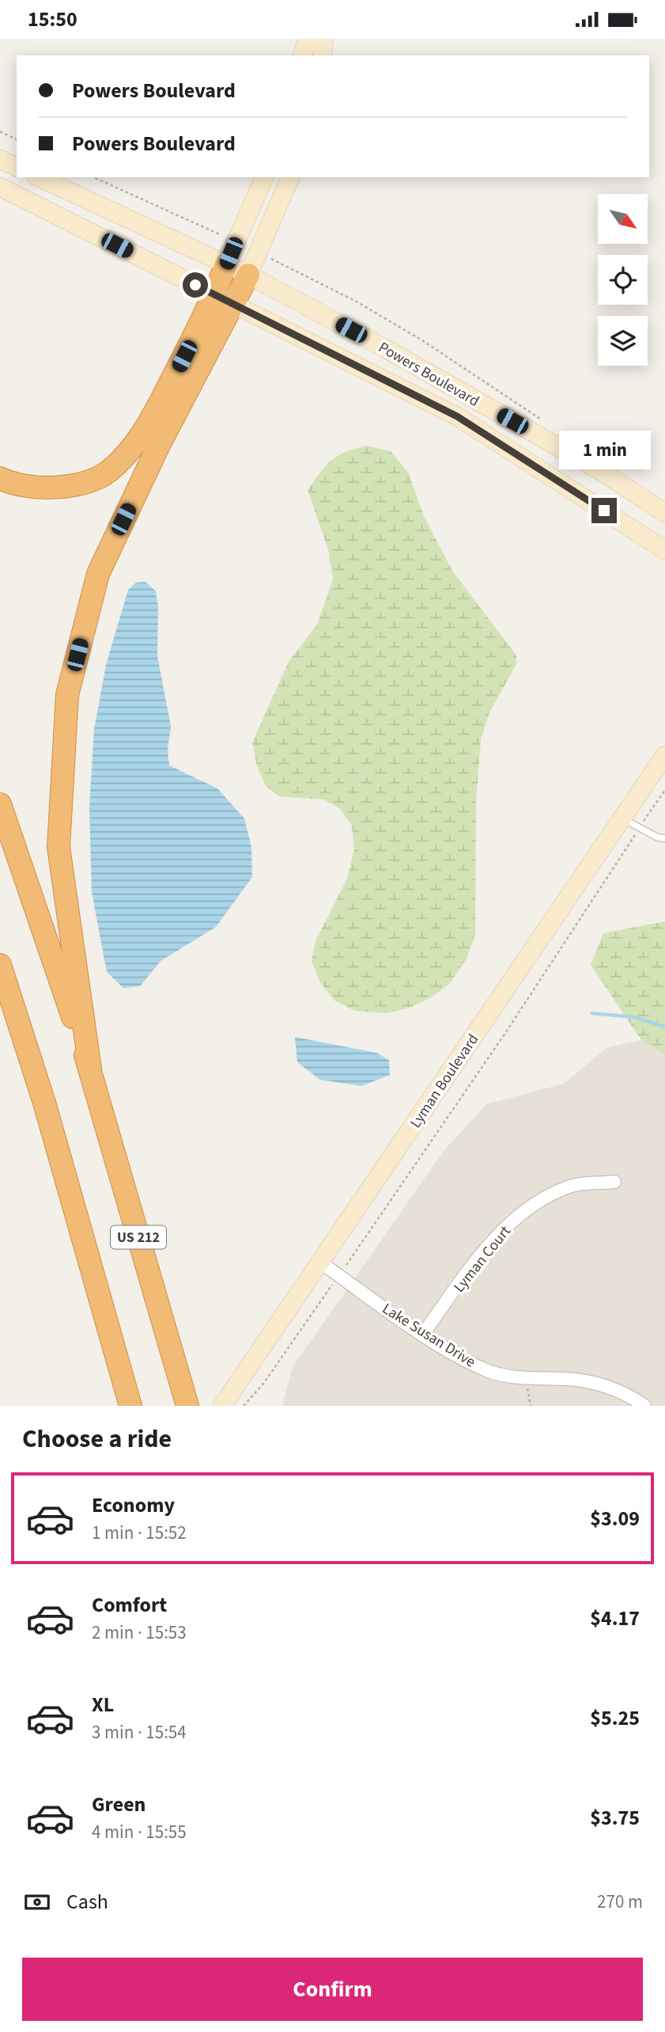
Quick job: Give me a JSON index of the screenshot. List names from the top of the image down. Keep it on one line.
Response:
{"streets":{"highway":["US 212"],"main road":["Powers Boulevard","Lyman Boulevard"],"street":["Lyman Court","Lake Susan Drive"]},"crossings":[["Lyman Boulevard","Lake Susan Drive"],["Lyman Court","Lake Susan Drive"]],"north":"bottom right","page":{"status":"15:50","banner":["Powers Boulevard","Powers Boulevard"],"bubble":"1 min","heading":"Choose a ride","list":[{"name":"Economy","note":"1 min · 15:52","value":"$3.09"},{"name":"Comfort","note":"2 min · 15:53","value":"$4.17"},{"name":"XL","note":"3 min · 15:54","value":"$5.25"},{"name":"Green","note":"4 min · 15:55","value":"$3.75"}],"pay":["Cash","270 m"],"buttons":"Confirm"}}
